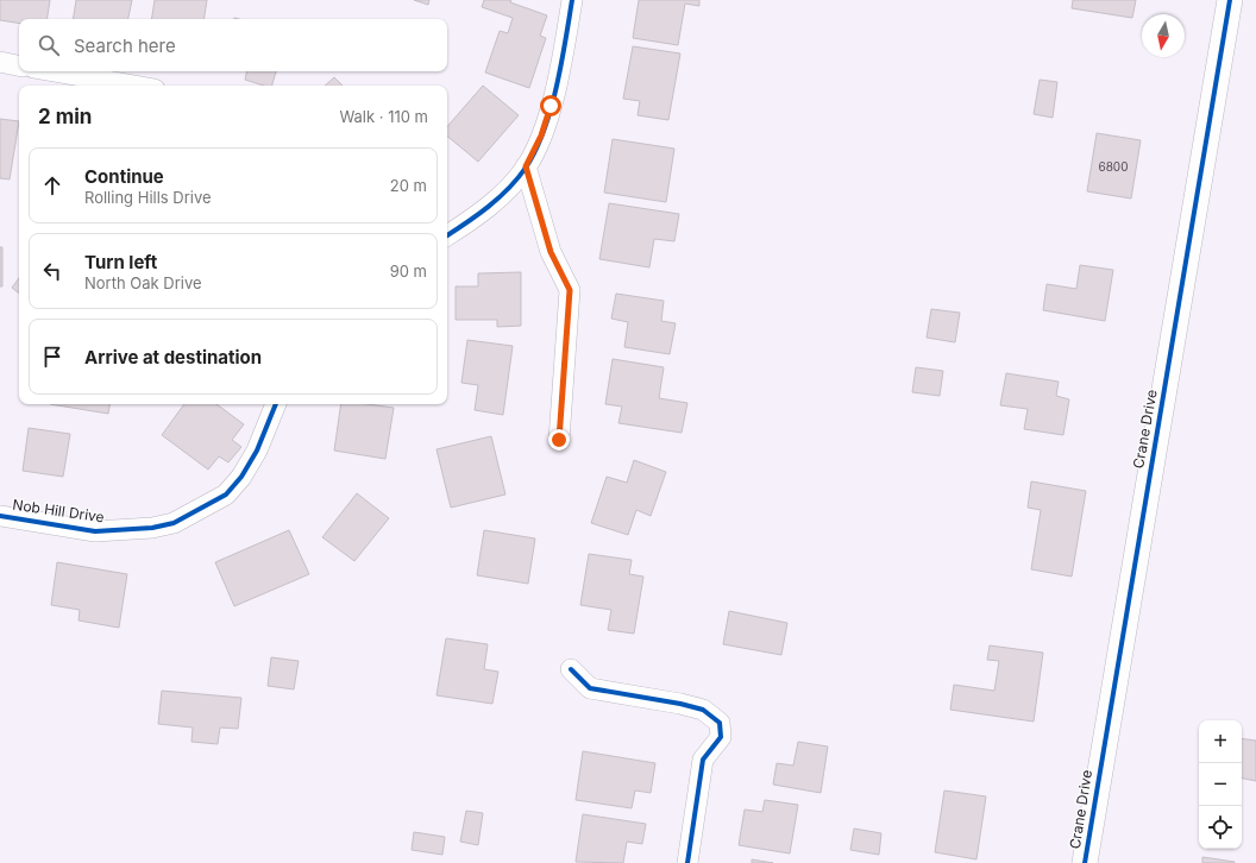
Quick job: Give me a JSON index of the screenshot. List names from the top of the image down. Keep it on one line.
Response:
{"streets":{"street":["Crane Drive","Nob Hill Drive"]},"house_numbers":["6800"],"north":"bottom","page":{"search":"Search here","heading":["2 min","Walk · 110 m"],"list":[["Continue","Rolling Hills Drive","20 m"],["Turn left","North Oak Drive","90 m"],"Arrive at destination"],"map_buttons":["+","−"]}}
